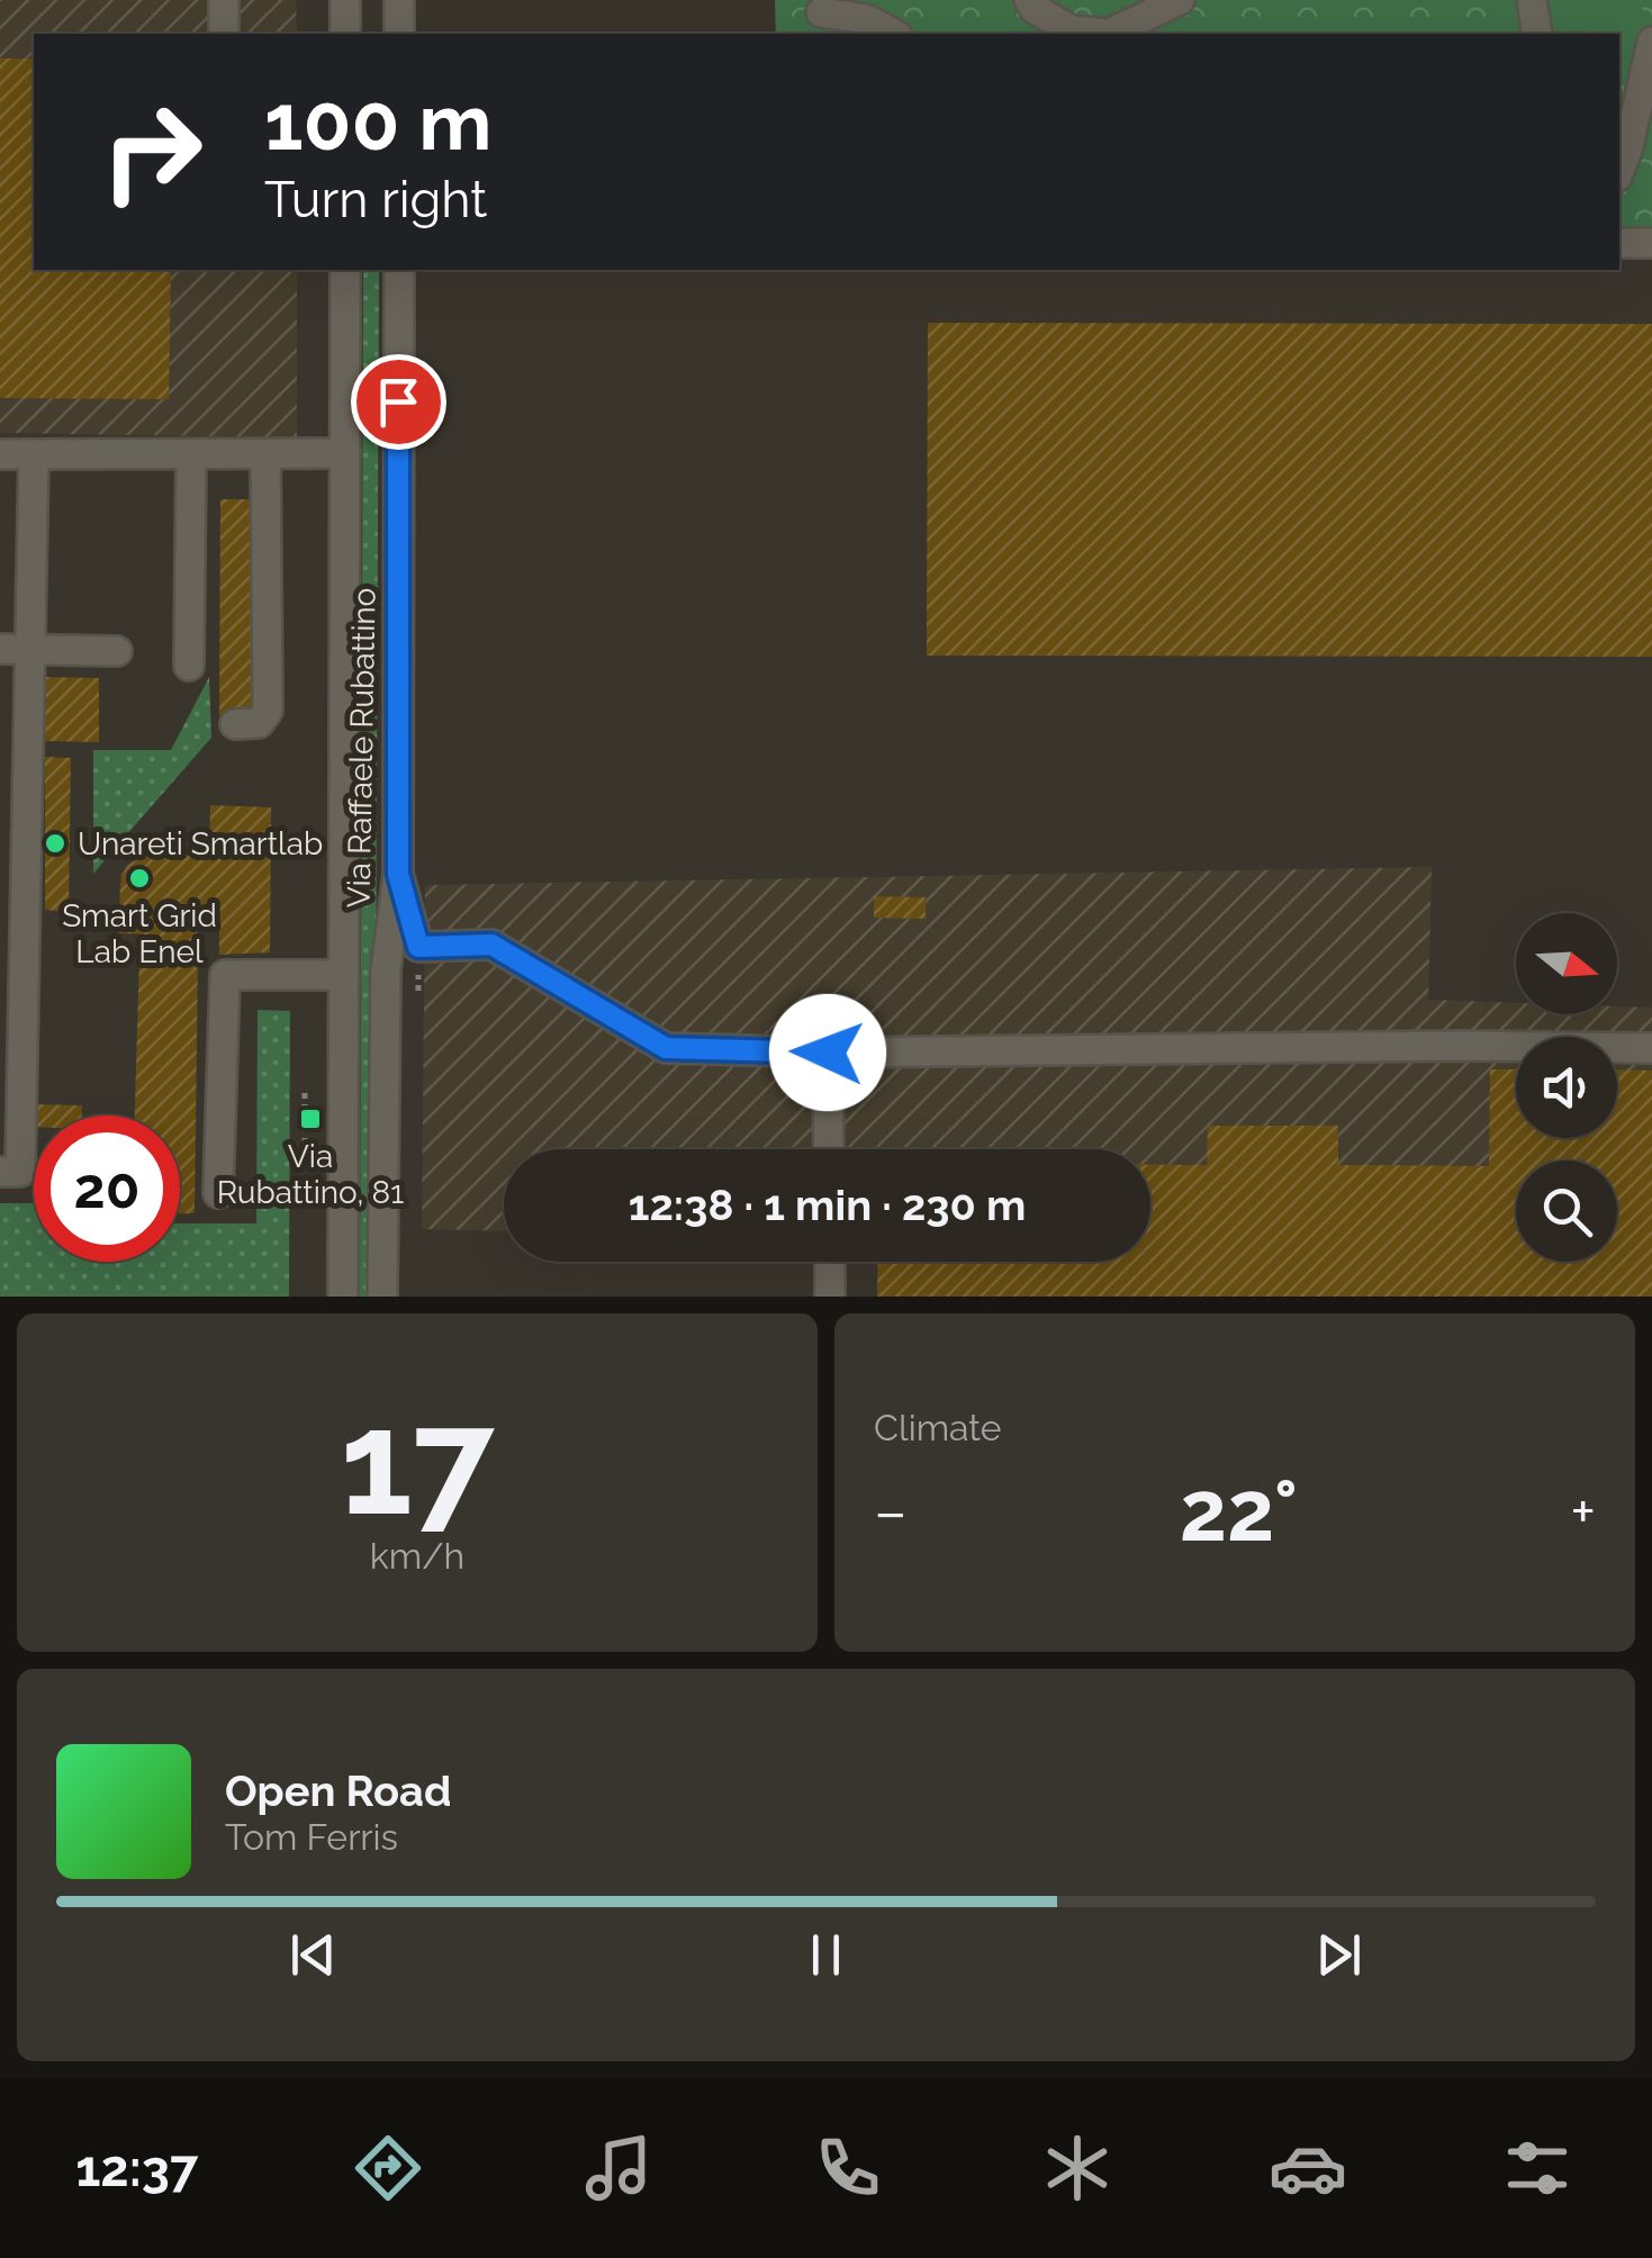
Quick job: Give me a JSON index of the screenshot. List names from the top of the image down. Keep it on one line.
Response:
{"streets":{"street":["Via Raffaele Rubattino"]},"places":{"other":["Unareti Smartlab","Smart Grid Lab Enel"],"transit":["Via Rubattino, 81"]},"north":"right","page":{"turn":["100 m","Turn right"],"limit":"20","trip":"12:38 · 1 min · 230 m","tile":[["17","km/h"],"Climate"],"heat":["−","22°","+"],"song":["Open Road","Tom Ferris"],"tabs":"12:37"}}
